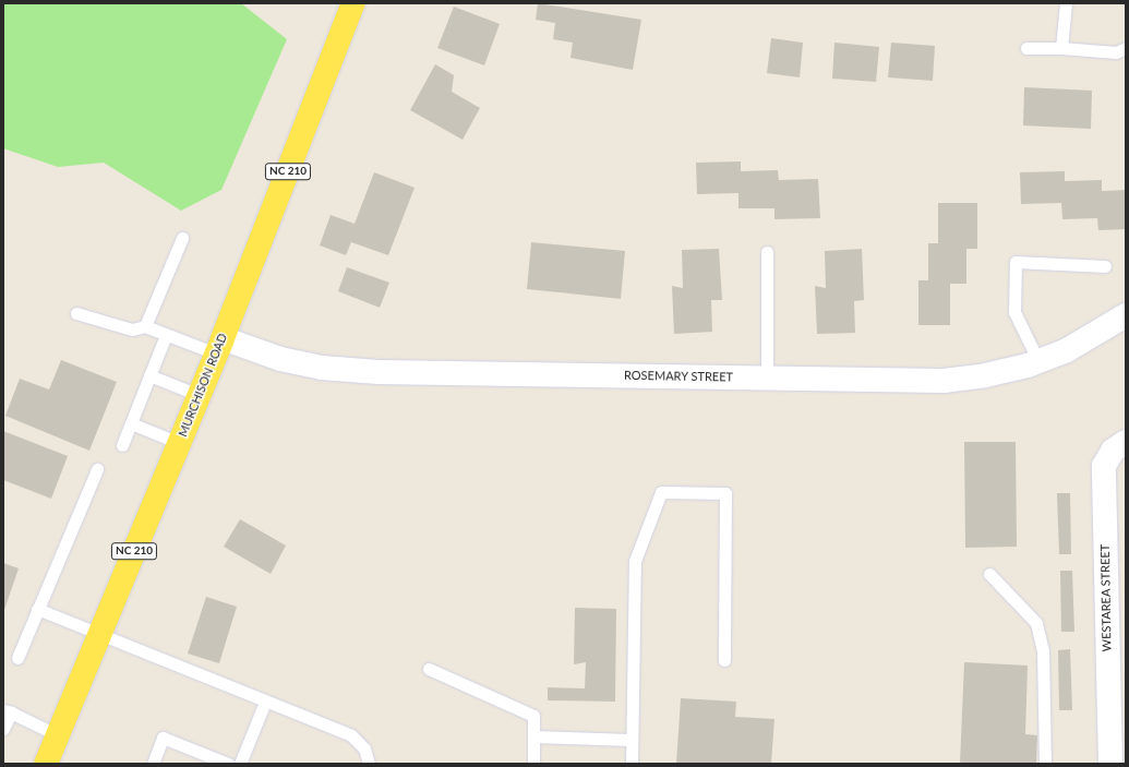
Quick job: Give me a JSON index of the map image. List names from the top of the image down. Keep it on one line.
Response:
{"streets":{"main road":["NC 210","MURCHISON ROAD"],"street":["ROSEMARY STREET","WESTAREA STREET"]},"crossings":[["ROSEMARY STREET","MURCHISON ROAD"]]}
